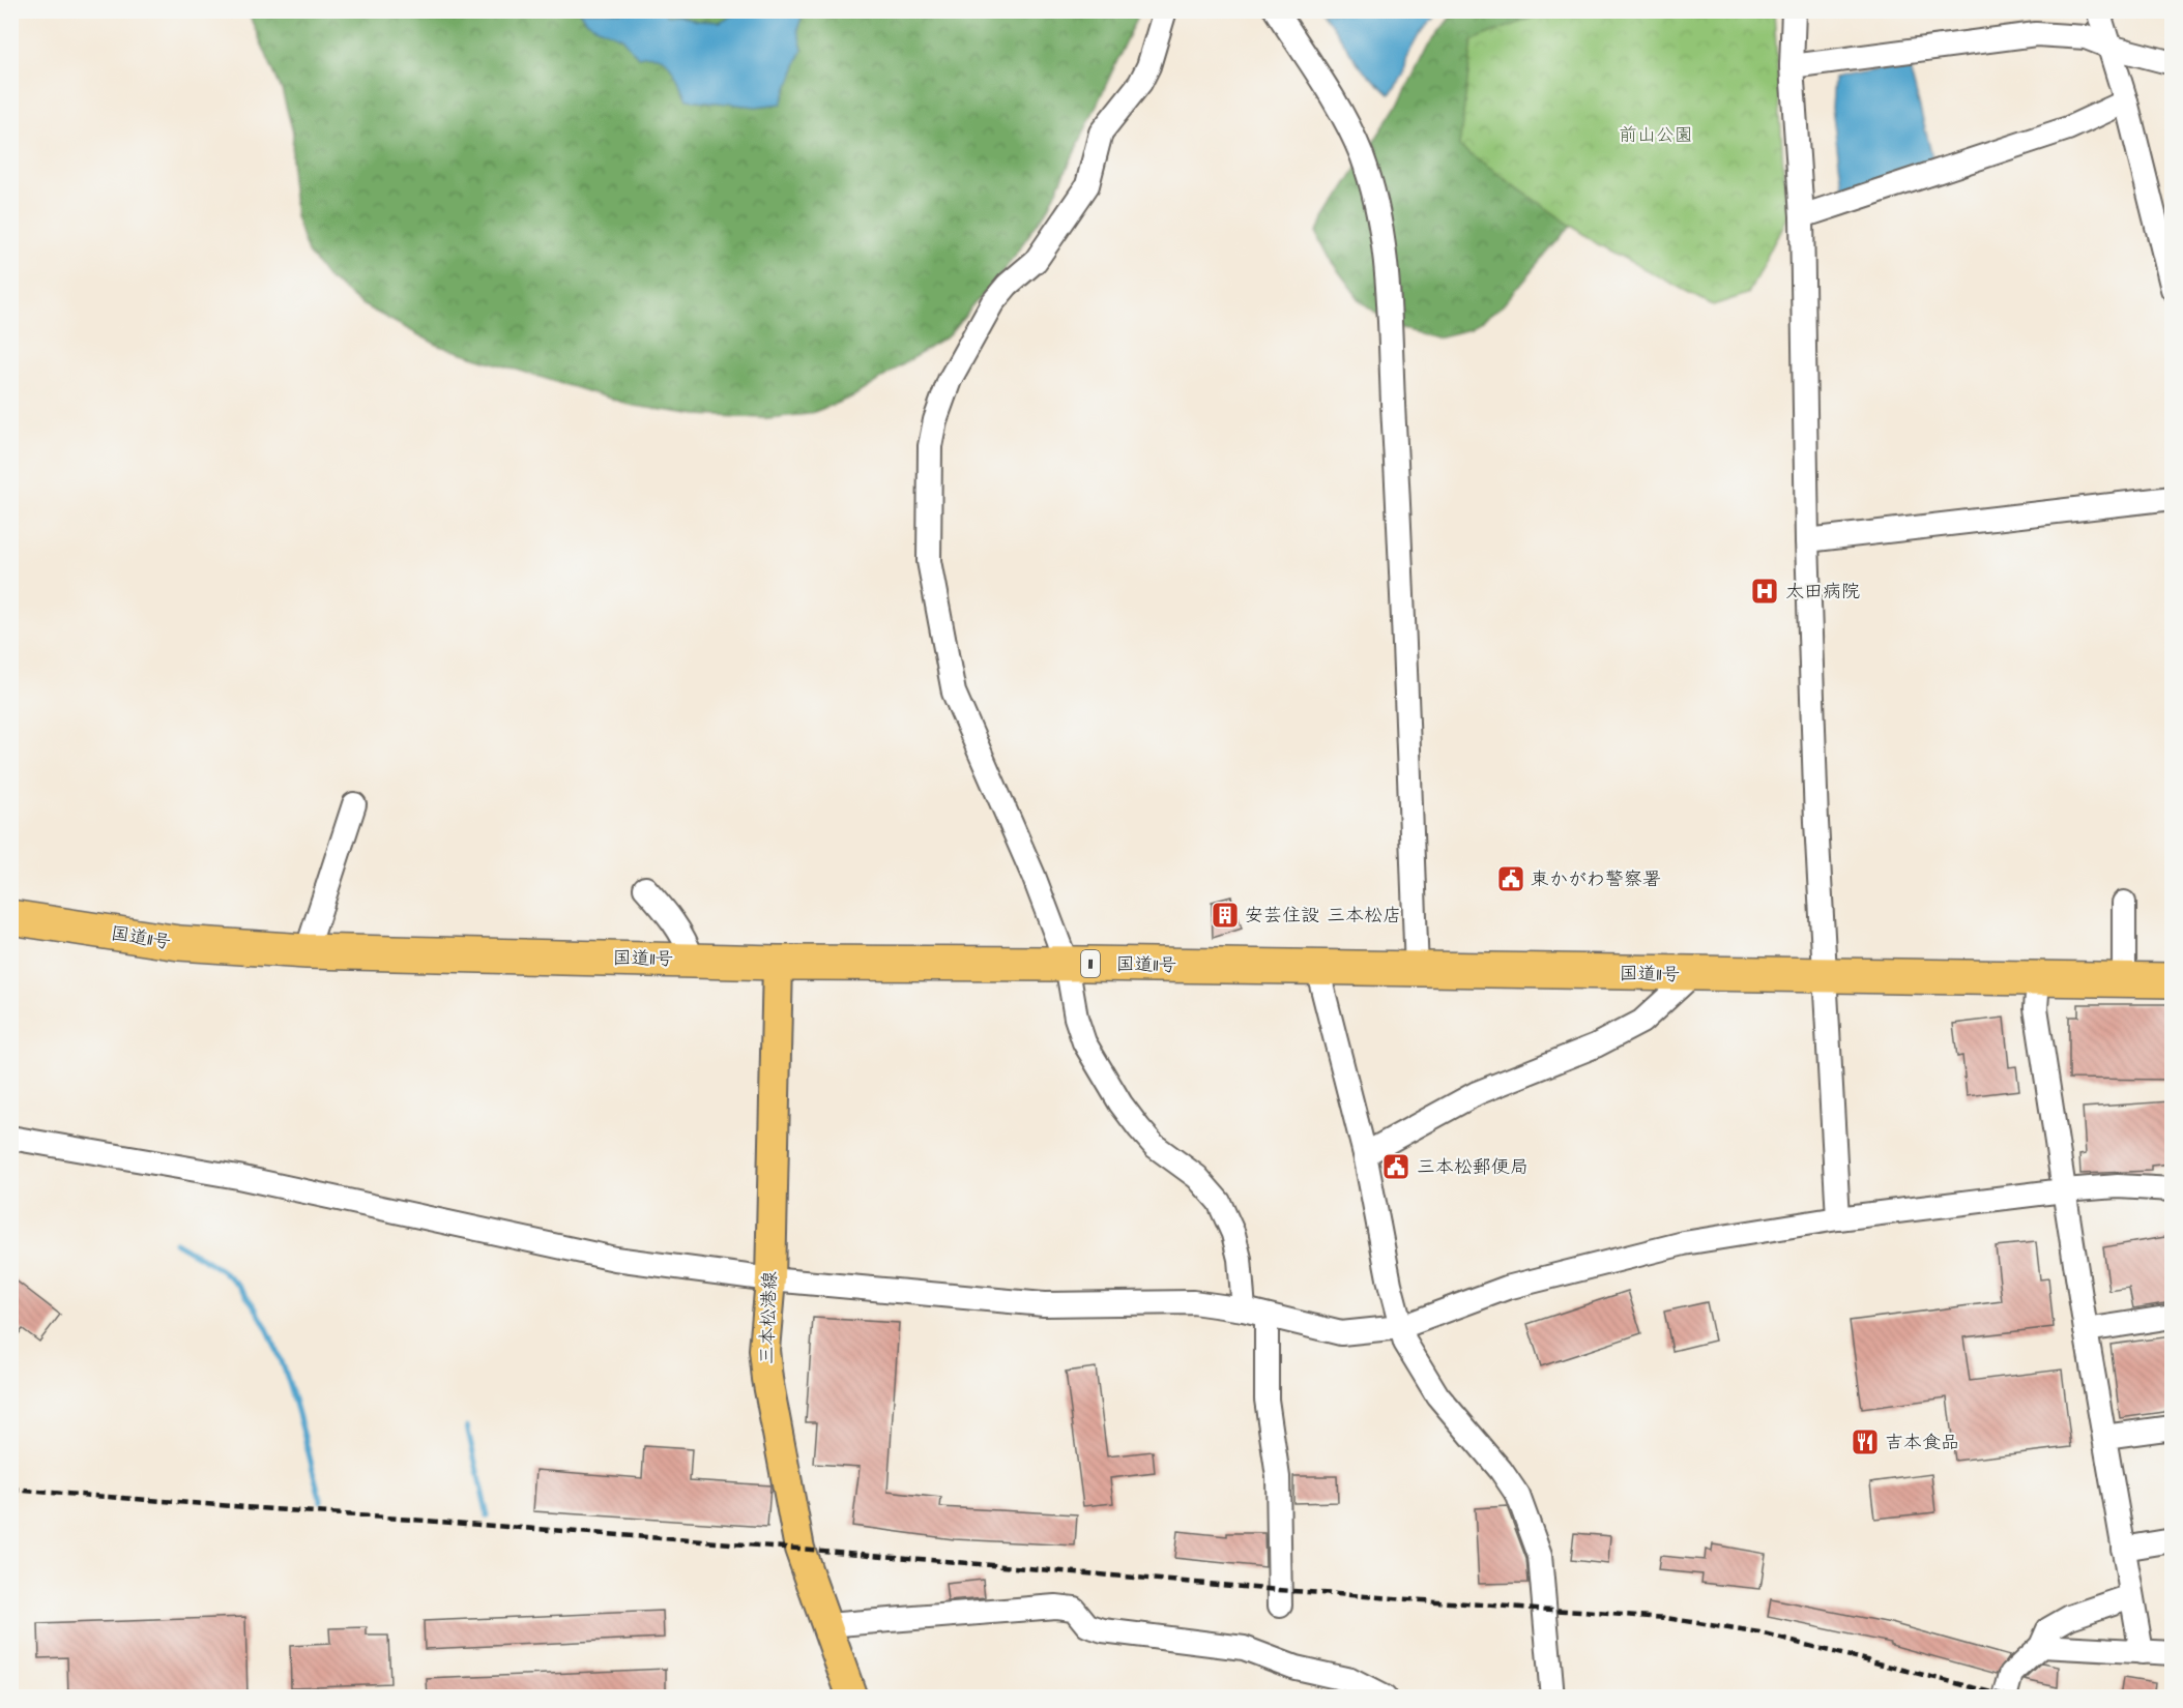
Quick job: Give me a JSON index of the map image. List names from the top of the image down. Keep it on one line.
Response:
{"streets":{"highway":["国道11号","11"],"main road":["三本松港線"]},"crossings":[["国道11号","三本松港線"]],"parks":["前山公園"],"places":{"hospital":["太田病院"],"public building":["東かがわ警察署","三本松郵便局"],"building":["安芸住設 三本松店"],"restaurant":["吉本食品"]}}
